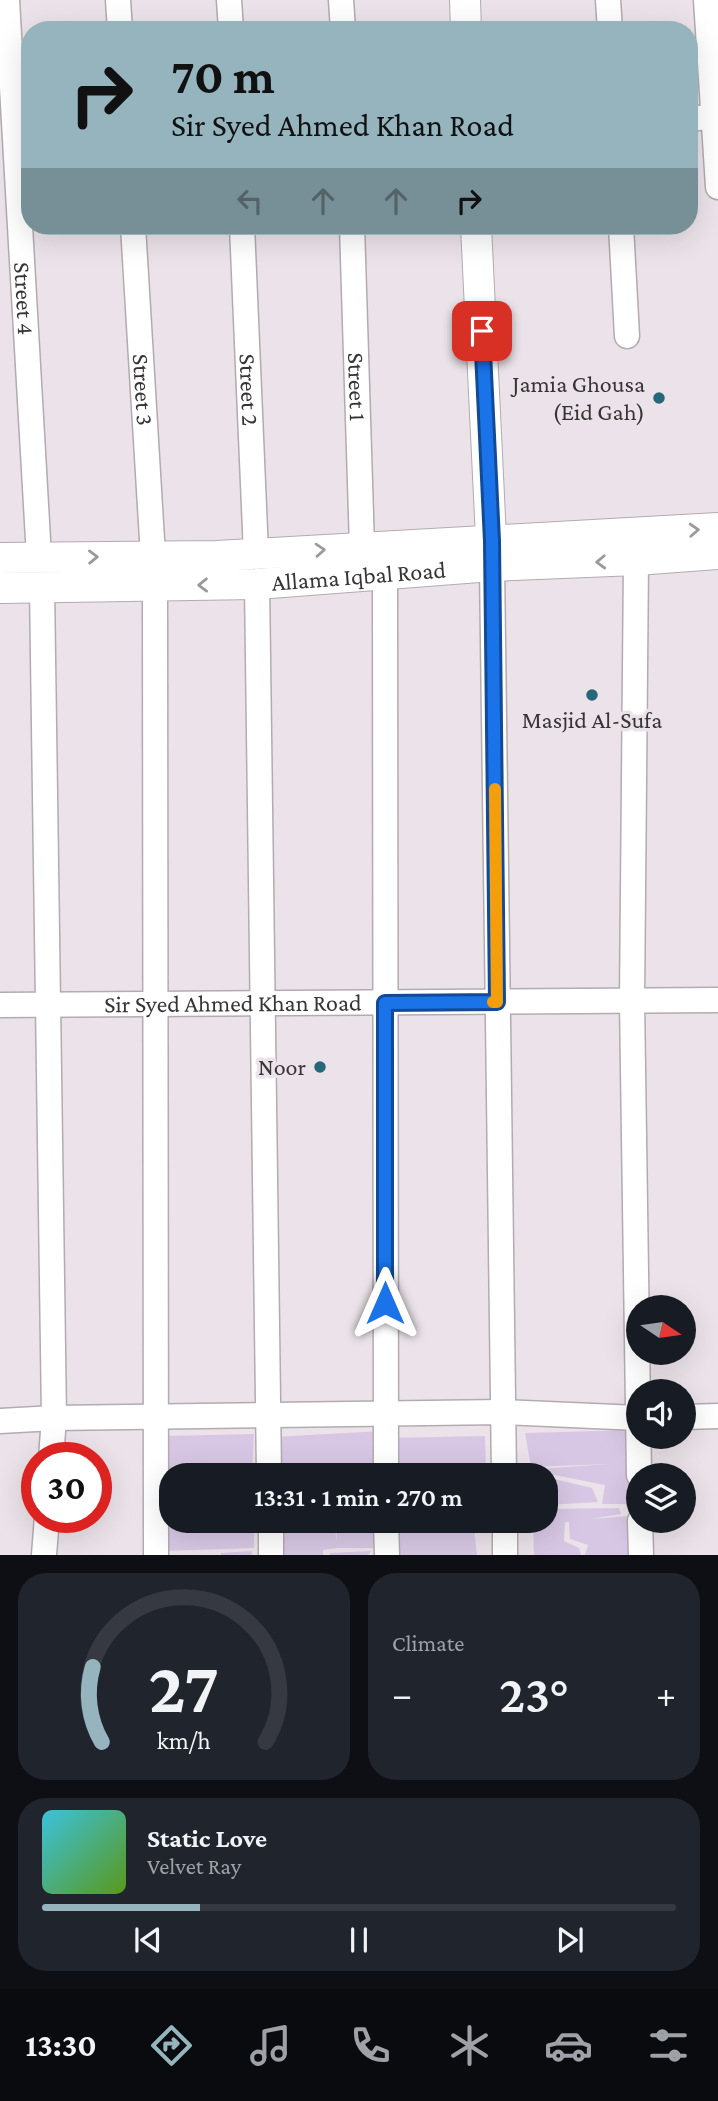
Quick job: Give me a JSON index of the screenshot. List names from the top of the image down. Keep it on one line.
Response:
{"streets":{"street":["Street 4","Street 1","Street 2","Street 3","Allama Iqbal Road","Sir Syed Ahmed Khan Road"]},"crossings":[["Street 4","Allama Iqbal Road"],["Street 1","Allama Iqbal Road"],["Street 2","Allama Iqbal Road"],["Street 3","Allama Iqbal Road"]],"places":["Jamia Ghousa (Eid Gah)","Masjid Al-Sufa","Noor"],"north":"right","page":{"turn":["70 m","Sir Syed Ahmed Khan Road"],"limit":"30","trip":"13:31 · 1 min · 270 m","tile":"Climate","heat":["−","23°","+"],"song":["Static Love","Velvet Ray"],"tabs":"13:30","gauge":["27","km/h"]}}
